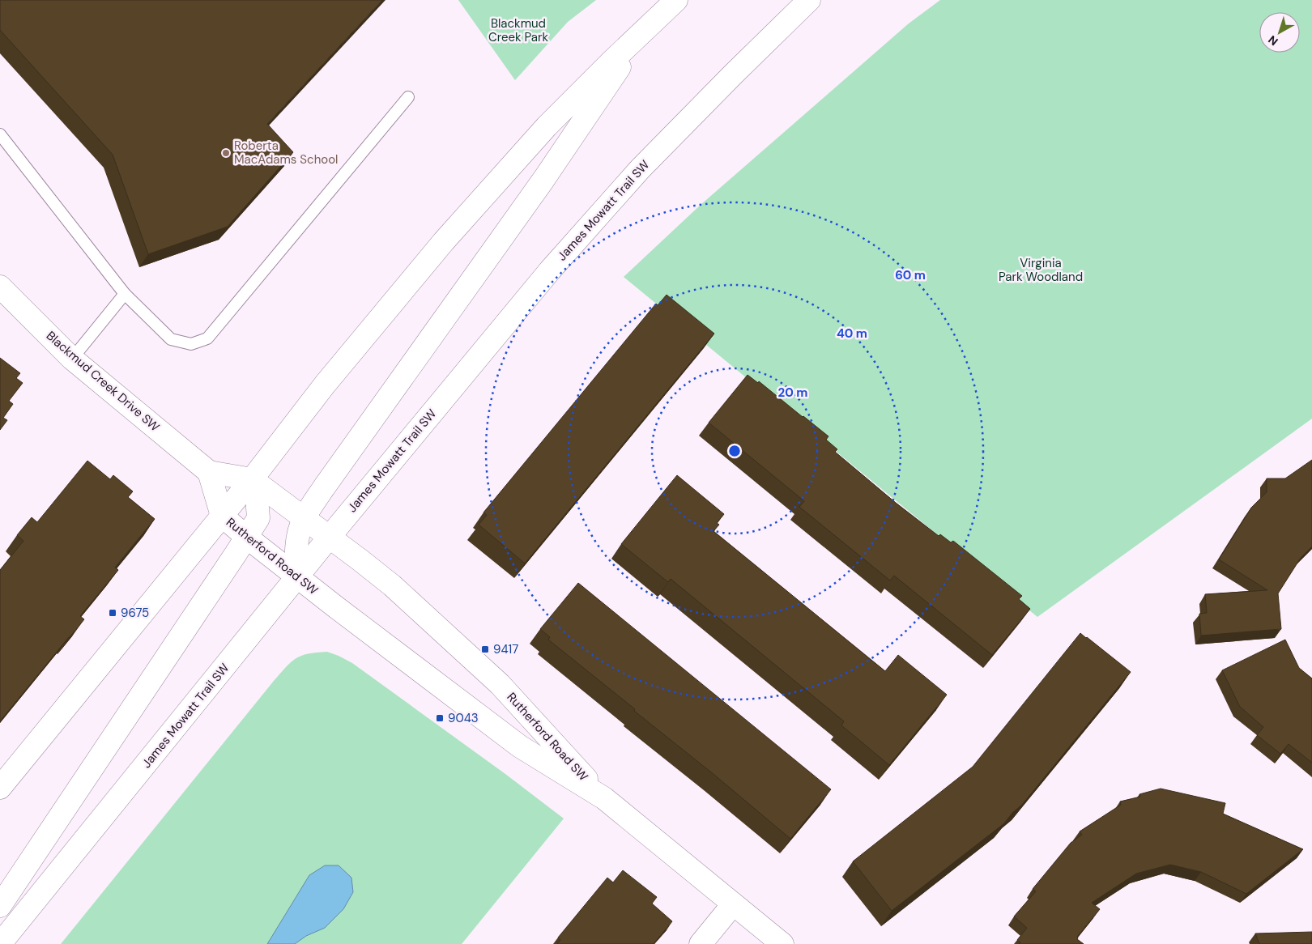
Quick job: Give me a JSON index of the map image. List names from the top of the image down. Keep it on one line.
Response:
{"streets":{"main road":["James Mowatt Trail SW","Blackmud Creek Drive SW","Rutherford Road SW"]},"crossings":[["James Mowatt Trail SW","Rutherford Road SW"],["Blackmud Creek Drive SW","Rutherford Road SW"]],"parks":["Blackmud Creek Park","Virginia Park Woodland"],"places":{"other":["Roberta MacAdams School"],"transit":["9675","9417","9043"]},"north":"bottom left","rings":["60 m","40 m","20 m"]}
